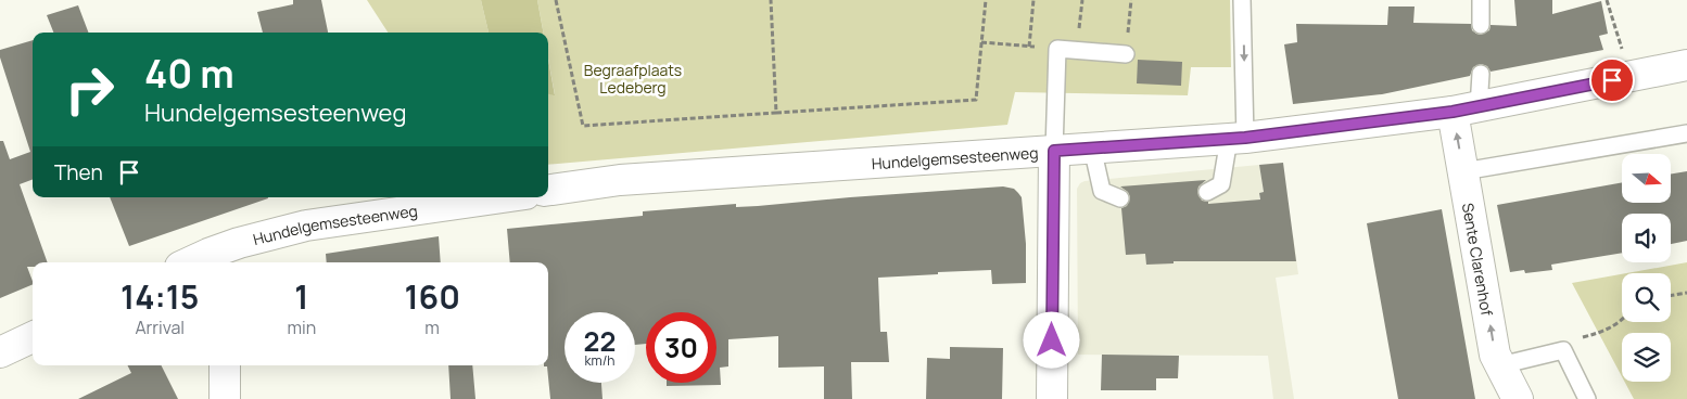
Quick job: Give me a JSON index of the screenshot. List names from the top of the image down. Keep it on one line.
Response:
{"streets":{"main road":["Hundelgemsesteenweg","Sente Clarenhof"]},"crossings":[["Hundelgemsesteenweg","Sente Clarenhof"]],"one_way":["Sente Clarenhof"],"parks":["Begraafplaats Ledeberg"],"north":"right","page":{"turn":["40 m","Hundelgemsesteenweg"],"then":"Then","eta":["14:15","Arrival","1","min","160","m"],"speed":"22 km/h","limit":"30"}}
